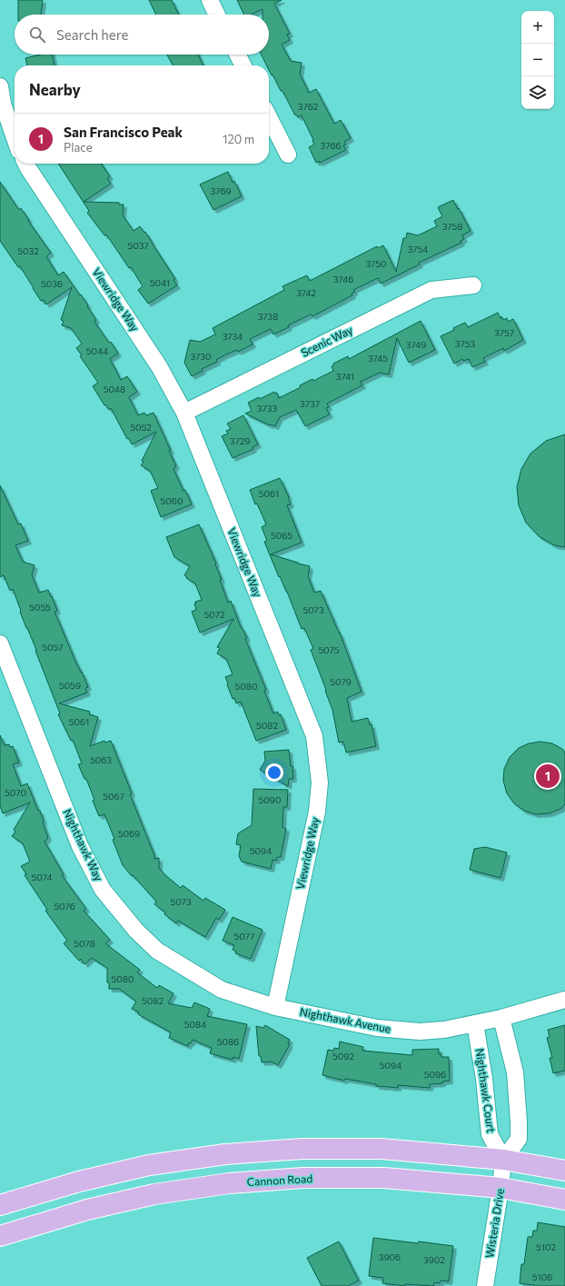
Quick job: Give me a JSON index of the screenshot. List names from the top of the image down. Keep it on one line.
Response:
{"streets":{"main road":["Cannon Road"],"street":["Viewridge Way","Scenic Way","Nighthawk Way","Nighthawk Avenue","Nighthawk Court","Wisteria Drive"]},"crossings":[["Viewridge Way","Scenic Way"],["Viewridge Way","Nighthawk Way"],["Viewridge Way","Nighthawk Avenue"],["Nighthawk Way","Nighthawk Avenue"],["Nighthawk Avenue","Nighthawk Court"],["Nighthawk Court","Wisteria Drive"],["Cannon Road","Wisteria Drive"]],"house_numbers":["3762","3766","3769","3758","5037","3754","5032","3750","3746","5041","5036","3742","3738","3757","3734","3753","3749","5044","3730","3745","3741","5048","3737","3733","5052","3729","5061","5060","5065","5055","5073","5072","5057","5075","5079","5059","5080","5061","5082","5063","5070","5067","5090","5069","5094","5074","5073","5076","5077","5078","5080","5082","5084","5086","5092","5094","5096","5102","3906","3902","5106"],"page":{"map_buttons":["+","−"],"search":"Search here","heading":"Nearby","list":[{"mark":"1","name":"San Francisco Peak","note":"Place","value":"120 m"}],"pins":"1"}}
